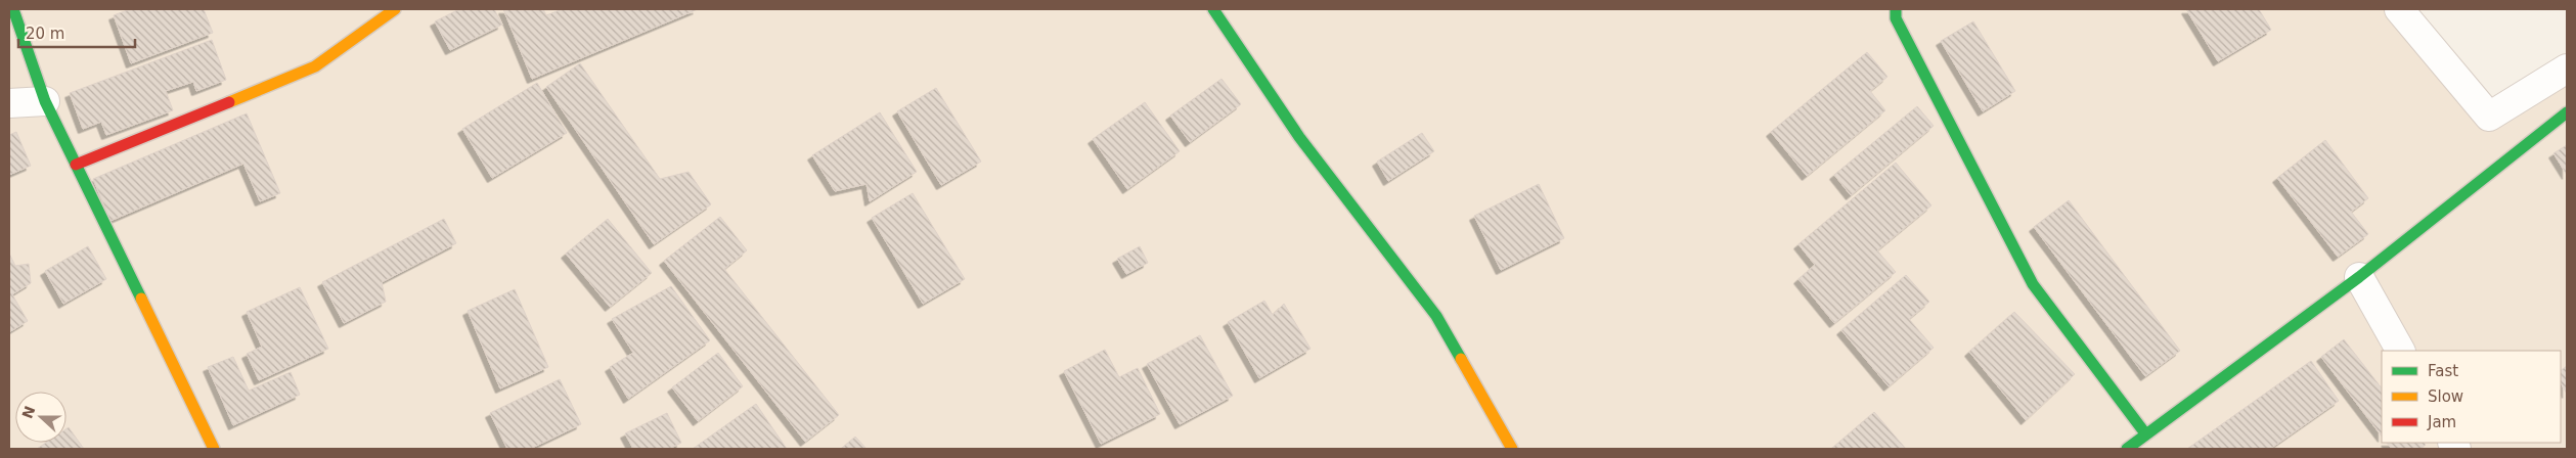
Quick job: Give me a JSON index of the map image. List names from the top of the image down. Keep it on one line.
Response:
{"legend":["Fast","Slow","Jam"],"scale_bar":"20 m","north":"left"}
